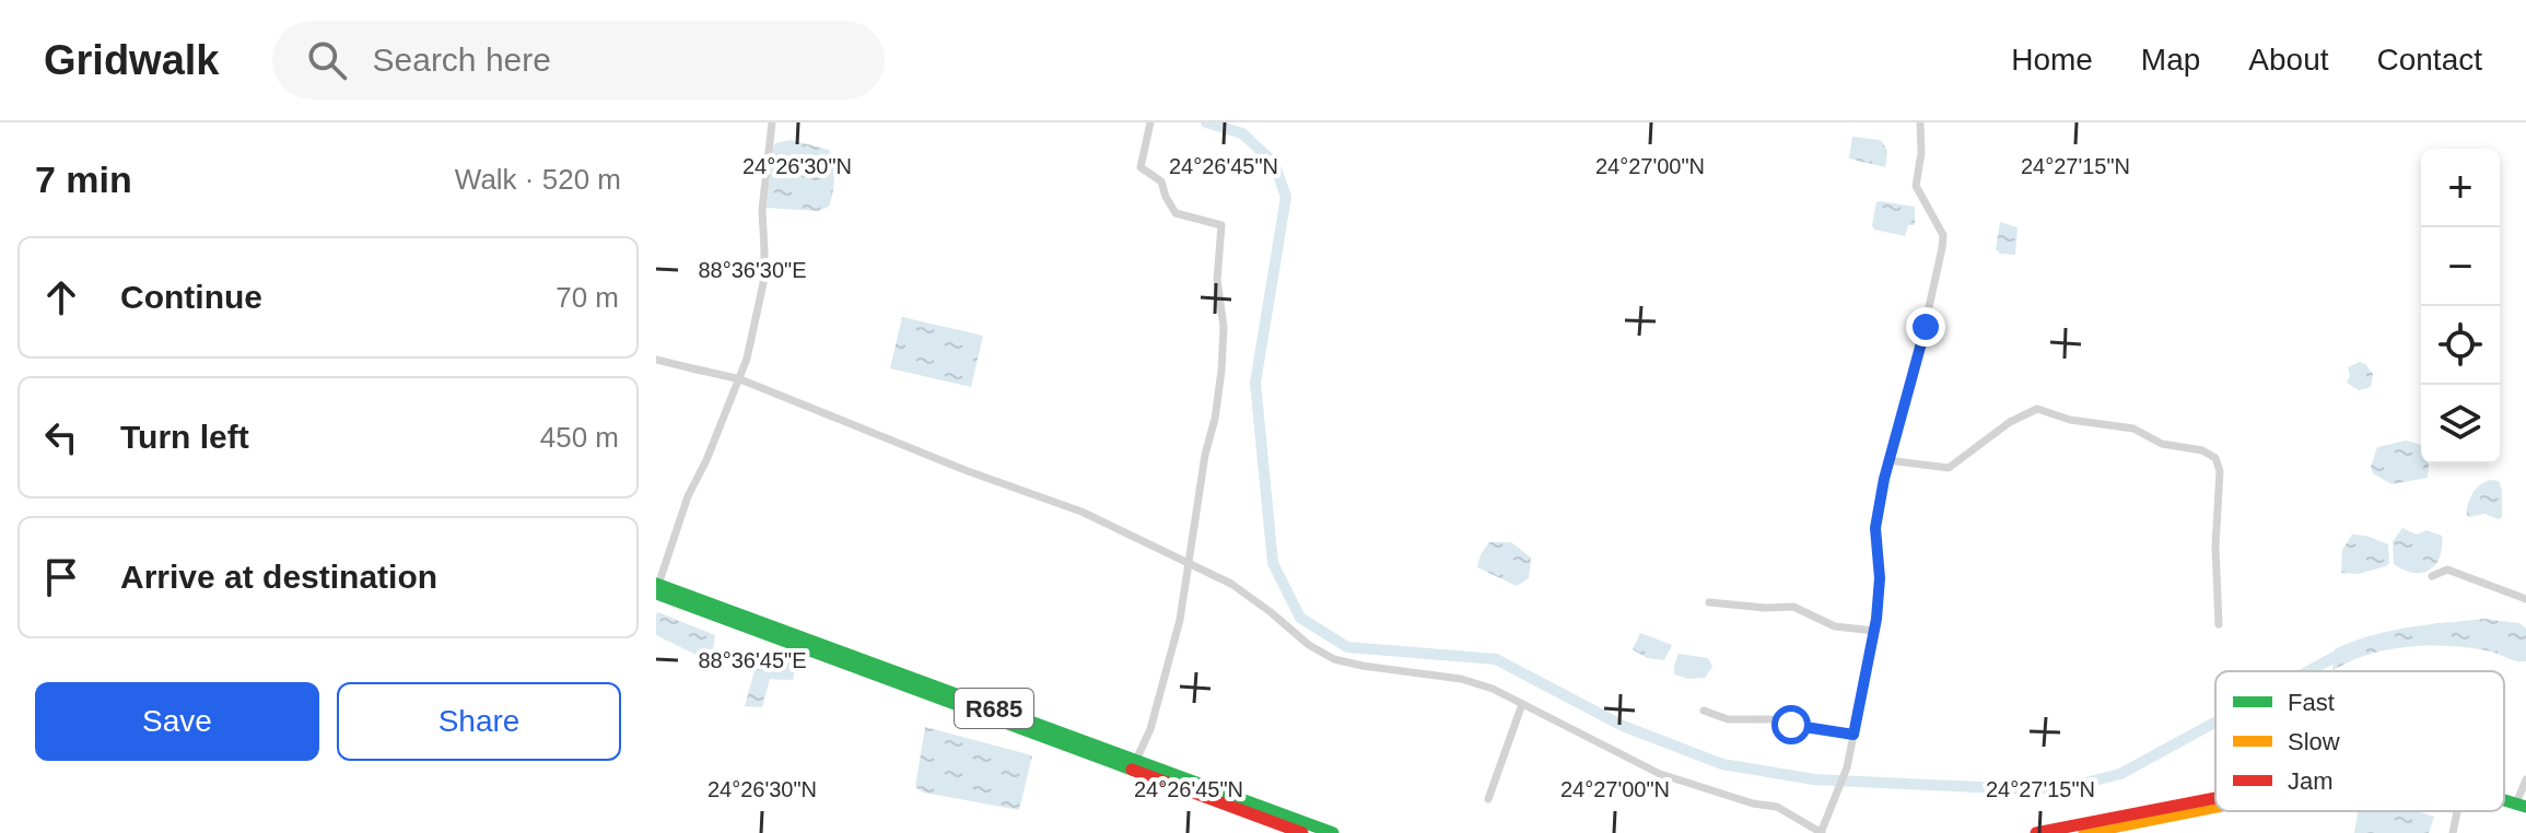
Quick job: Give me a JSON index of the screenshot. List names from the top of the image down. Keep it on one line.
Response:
{"streets":{"main road":["R685"]},"legend":["Fast","Slow","Jam"],"page":{"header":"Gridwalk","search":"Search here","nav":["Home","Map","About","Contact"],"heading":["7 min","Walk · 520 m"],"map_buttons":["+","−"],"list":[["Continue","70 m"],["Turn left","450 m"],"Arrive at destination"],"buttons":["Save","Share"]},"coordinates":["24°26'30\"N","24°26'45\"N","24°27'00\"N","24°27'15\"N","88°36'30\"E","88°36'45\"E"]}
